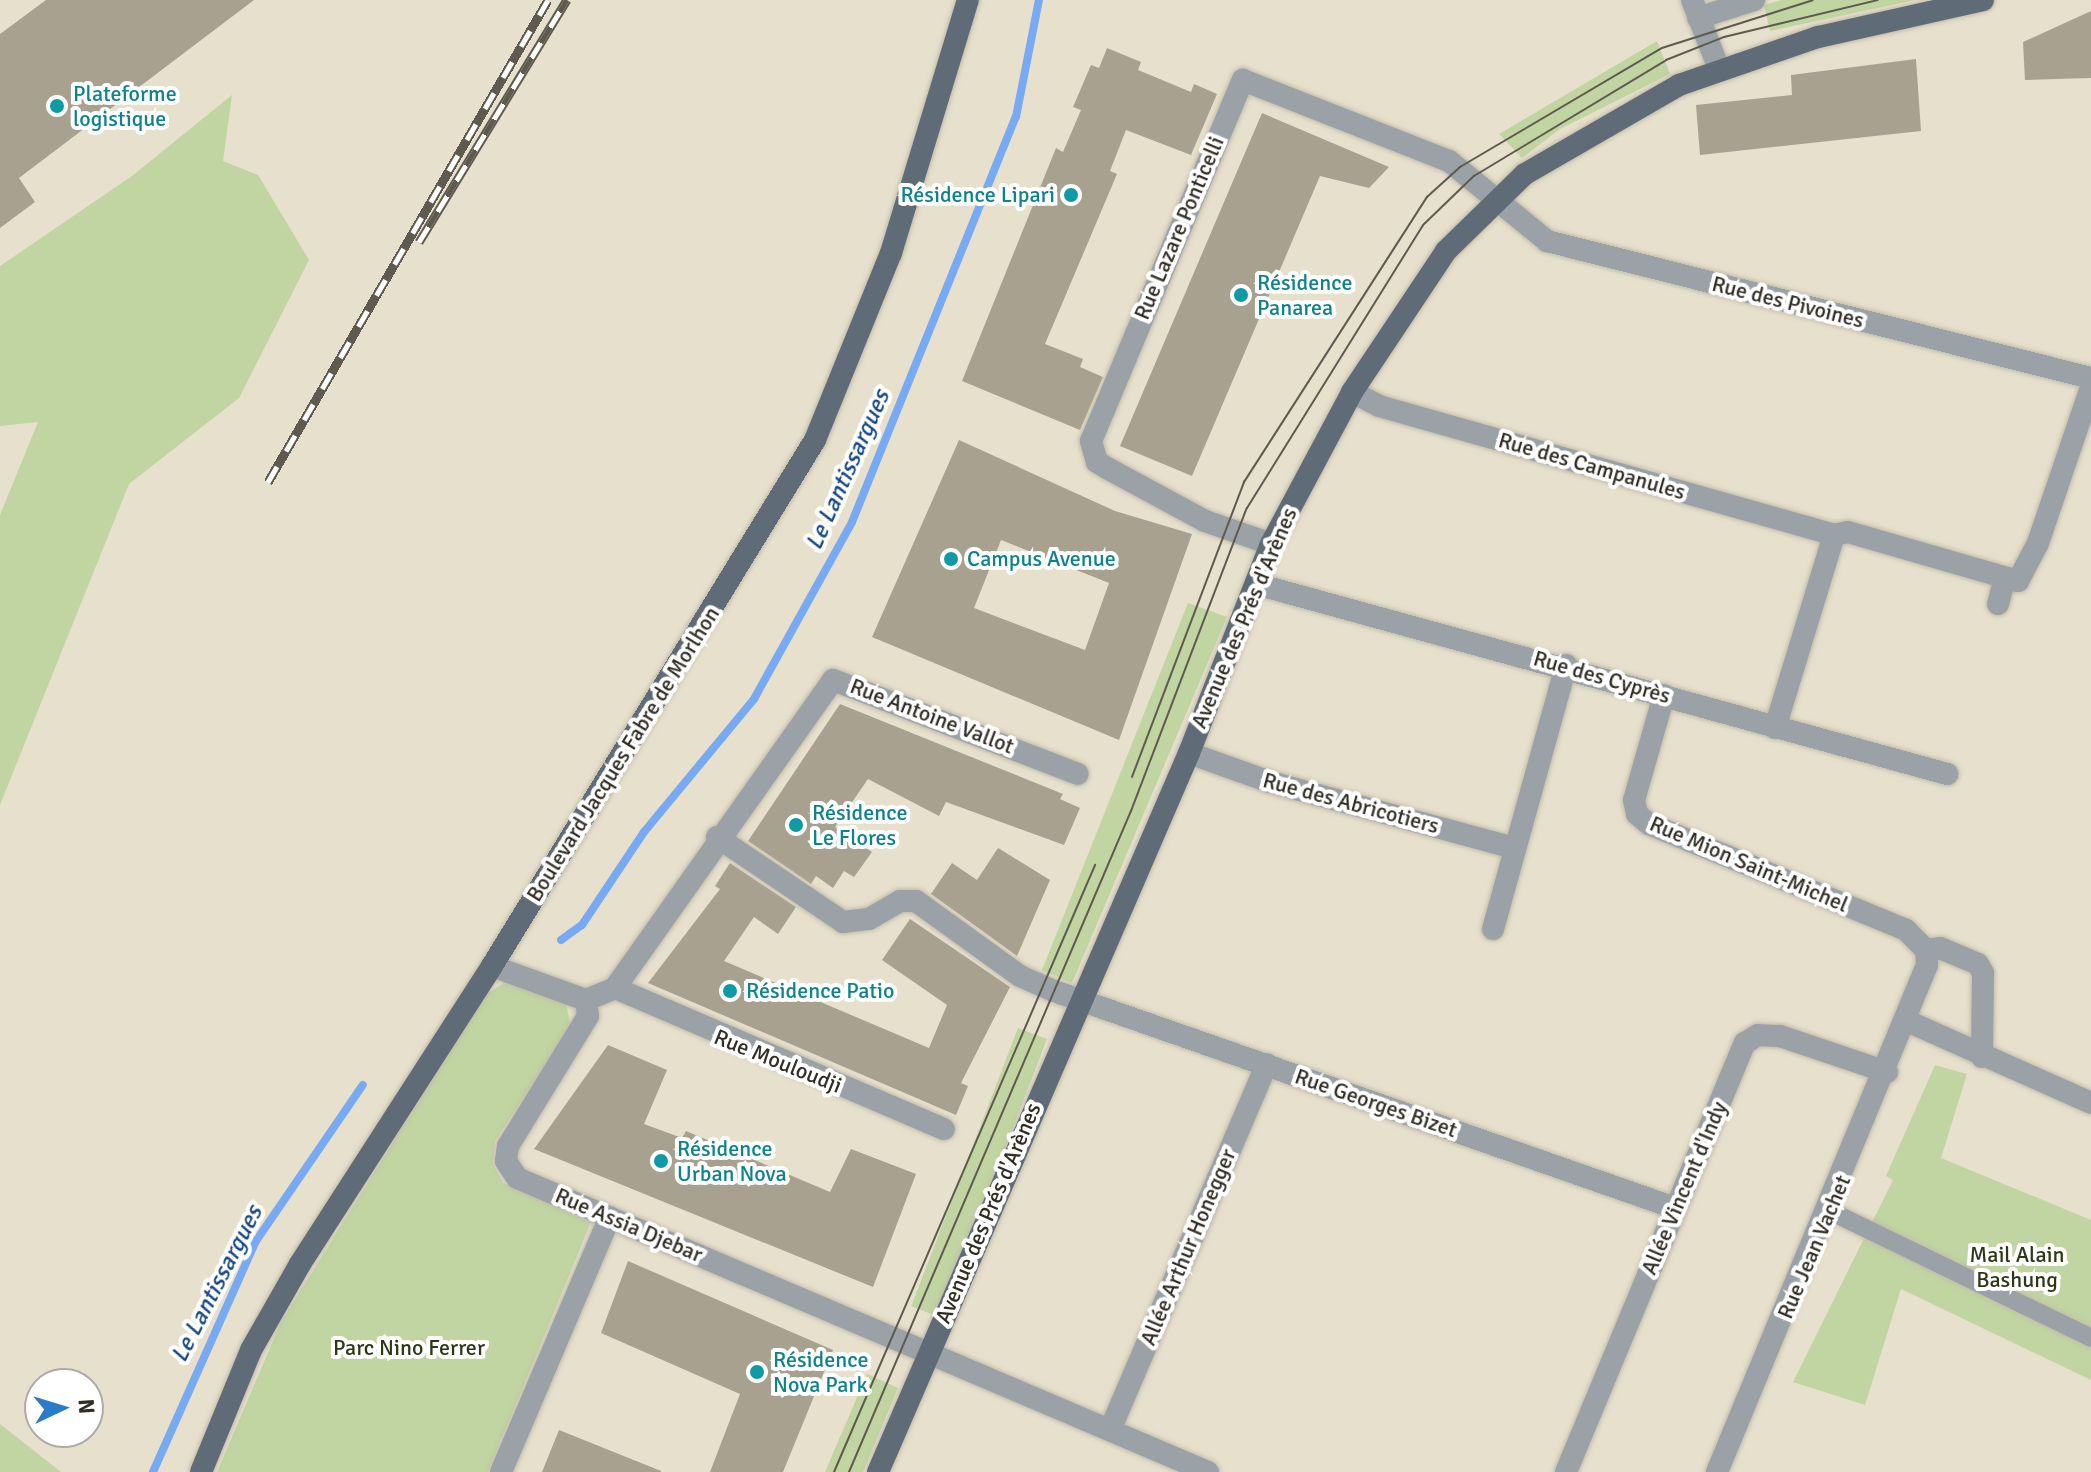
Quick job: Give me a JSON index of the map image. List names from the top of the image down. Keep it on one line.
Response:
{"streets":{"main road":["Avenue des Prés d'Arènes","Boulevard Jacques Fabre de Morlhon"],"street":["Rue Lazare Ponticelli","Rue des Pivoines","Rue des Campanules","Rue des Cyprès","Rue Antoine Vallot","Rue des Abricotiers","Rue Mion Saint-Michel","Rue Mouloudji","Rue Georges Bizet","Allée Vincent d'Indy","Rue Assia Djebar","Allée Arthur Honegger","Rue Jean Vachet"]},"crossings":[["Rue Lazare Ponticelli","Rue des Pivoines"],["Rue Lazare Ponticelli","Avenue des Prés d'Arènes"],["Rue des Pivoines","Avenue des Prés d'Arènes"],["Rue des Campanules","Avenue des Prés d'Arènes"],["Avenue des Prés d'Arènes","Rue des Cyprès"],["Avenue des Prés d'Arènes","Rue des Abricotiers"],["Avenue des Prés d'Arènes","Rue Georges Bizet"],["Avenue des Prés d'Arènes","Rue Assia Djebar"],["Rue des Cyprès","Rue Mion Saint-Michel"],["Rue Georges Bizet","Allée Vincent d'Indy"],["Rue Georges Bizet","Allée Arthur Honegger"],["Allée Vincent d'Indy","Rue Jean Vachet"],["Rue Assia Djebar","Allée Arthur Honegger"]],"water":["Le Lantissargues"],"parks":["Mail Alain Bashung","Parc Nino Ferrer"],"places":["Plateforme logistique","Résidence Lipari","Résidence Panarea","Campus Avenue","Résidence Le Flores","Résidence Patio","Résidence Urban Nova","Résidence Nova Park"],"north":"right"}
